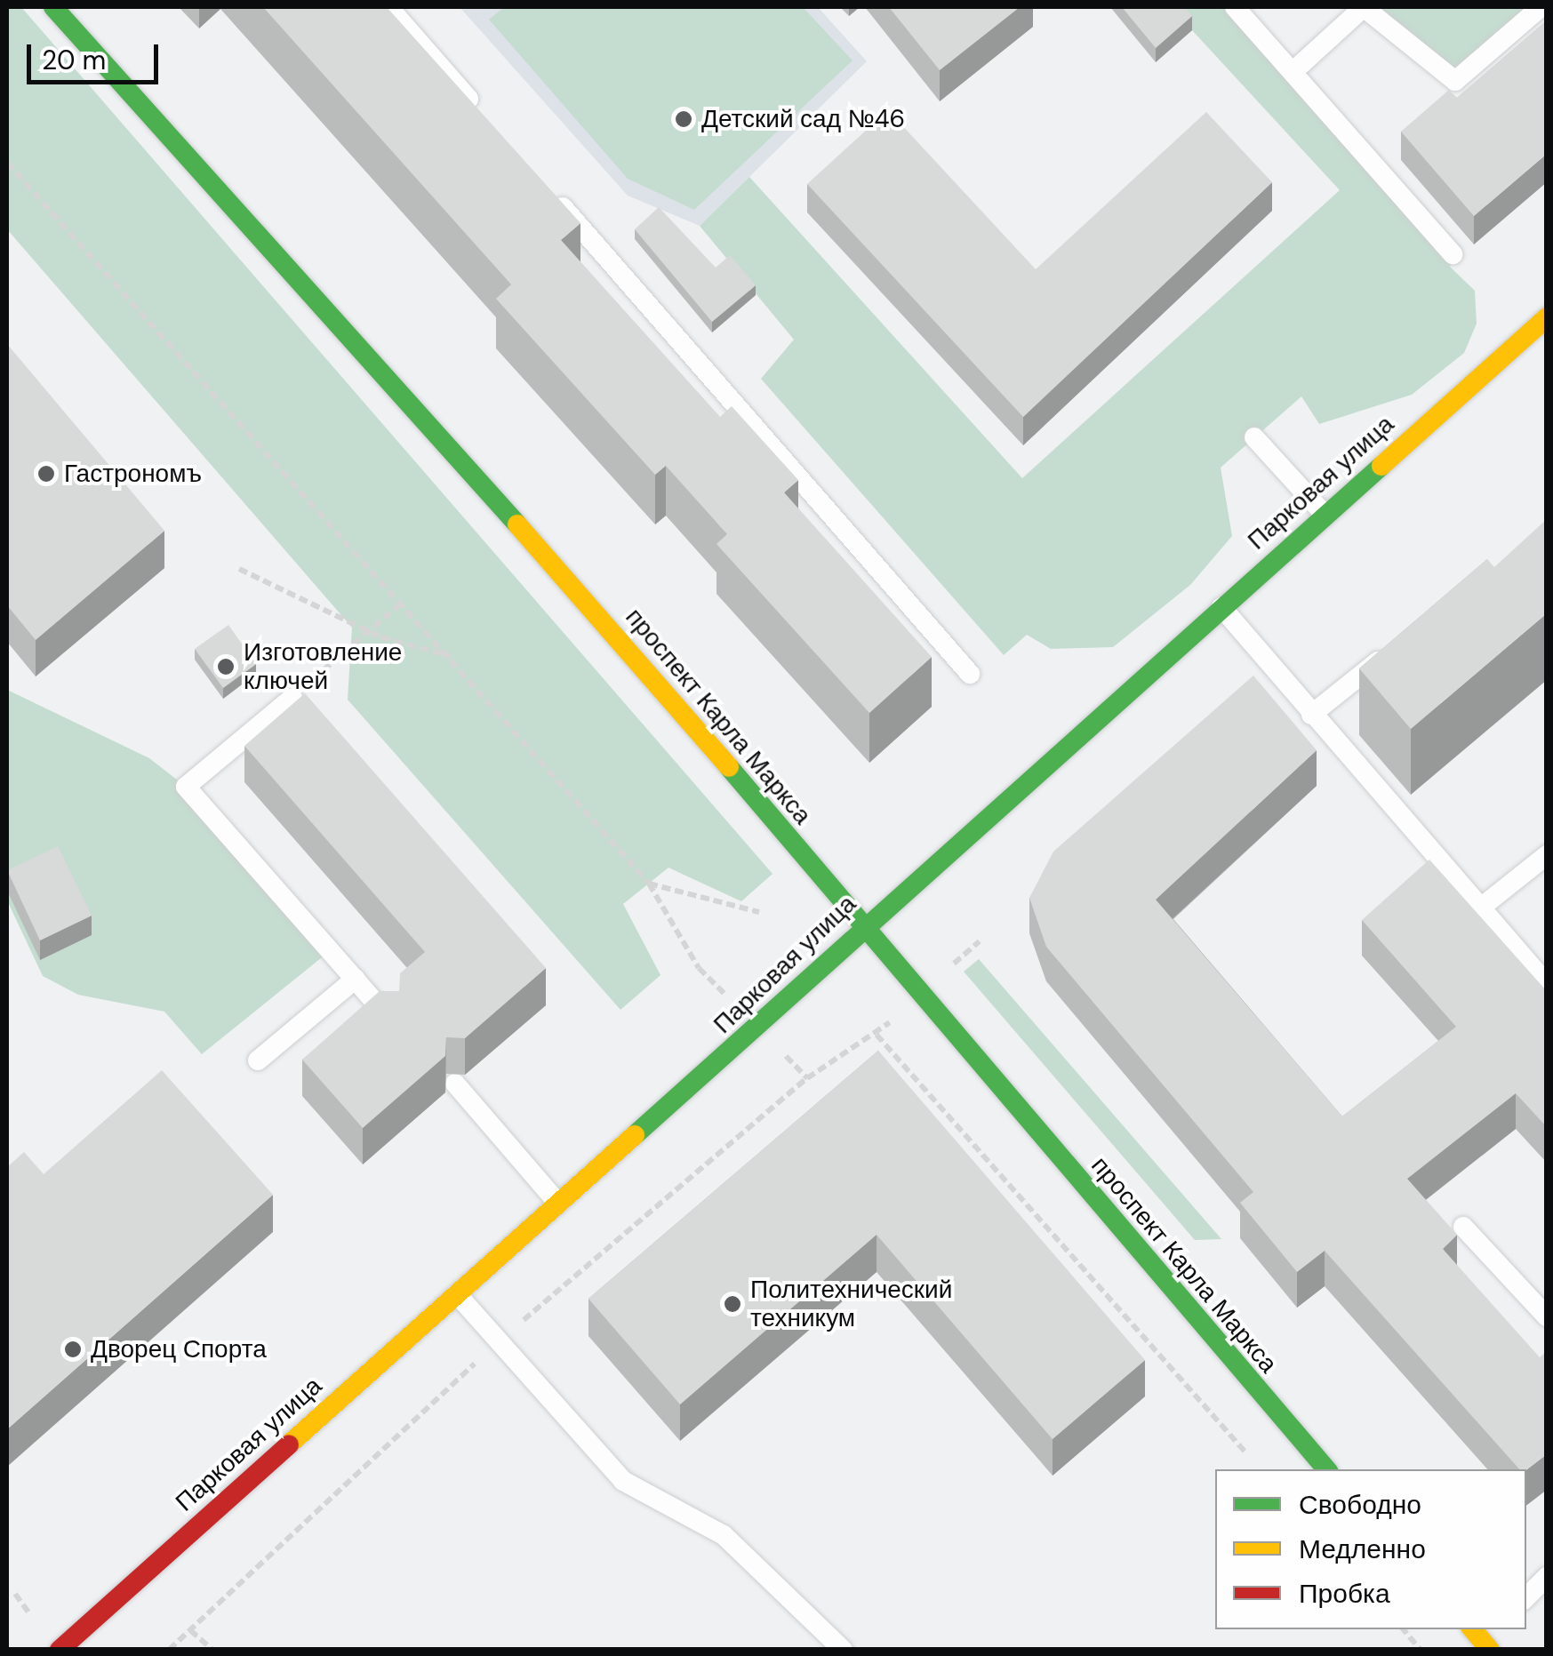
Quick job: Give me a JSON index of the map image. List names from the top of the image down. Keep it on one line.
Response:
{"streets":{"street":["Парковая улица","проспект Карла Маркса"]},"crossings":[["Парковая улица","проспект Карла Маркса"]],"places":["Детский сад №46","Гастрономъ","Изготовление ключей","Политехнический техникум","Дворец Спорта"],"legend":["Свободно","Медленно","Пробка"],"scale_bar":"20 m"}
